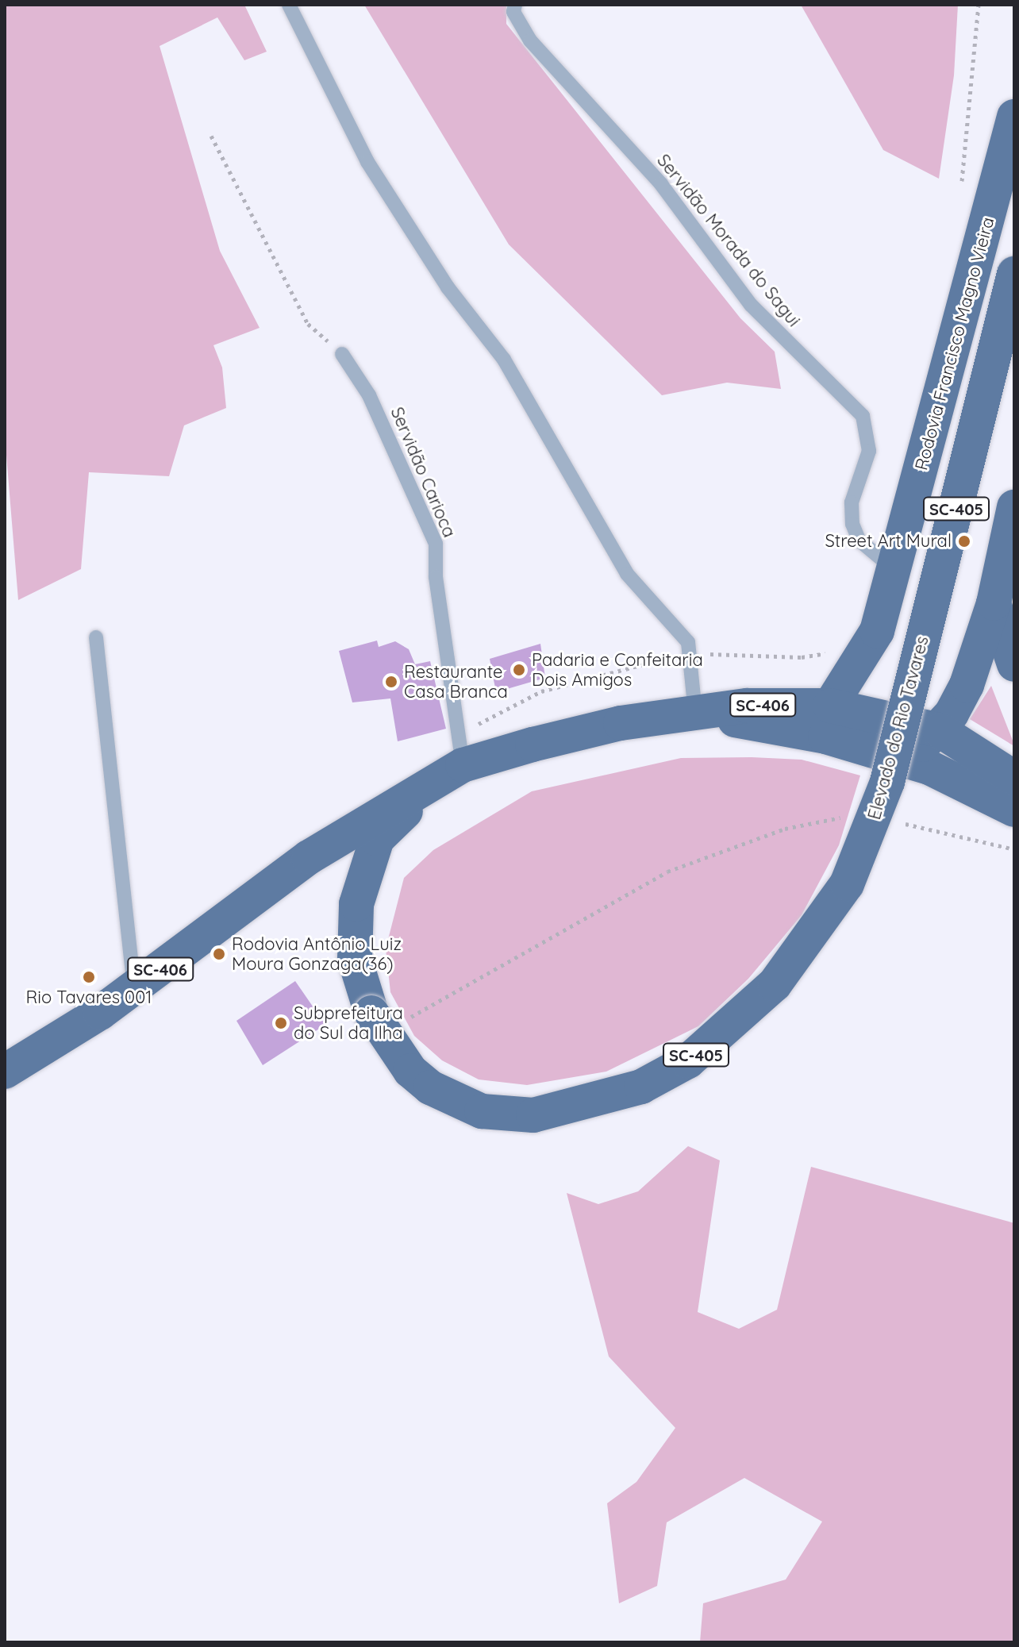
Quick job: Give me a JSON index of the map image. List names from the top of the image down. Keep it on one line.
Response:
{"streets":{"main road":["Rodovia Francisco Magno Vieira","SC-405","SC-406","Elevado do Rio Tavares"],"lane":["Servidão Morada do Sagui","Servidão Carioca"]},"crossings":[["Servidão Morada do Sagui","Rodovia Francisco Magno Vieira"],["Rodovia Francisco Magno Vieira","SC-406"],["Servidão Carioca","SC-406"],["Servidão Carioca","Elevado do Rio Tavares"],["SC-405","SC-406"],["SC-406","Elevado do Rio Tavares"]],"places":["Street Art Mural","Padaria e Confeitaria Dois Amigos","Restaurante Casa Branca","Rodovia Antônio Luiz Moura Gonzaga(36)","Rio Tavares 001","Subprefeitura do Sul da Ilha"]}
